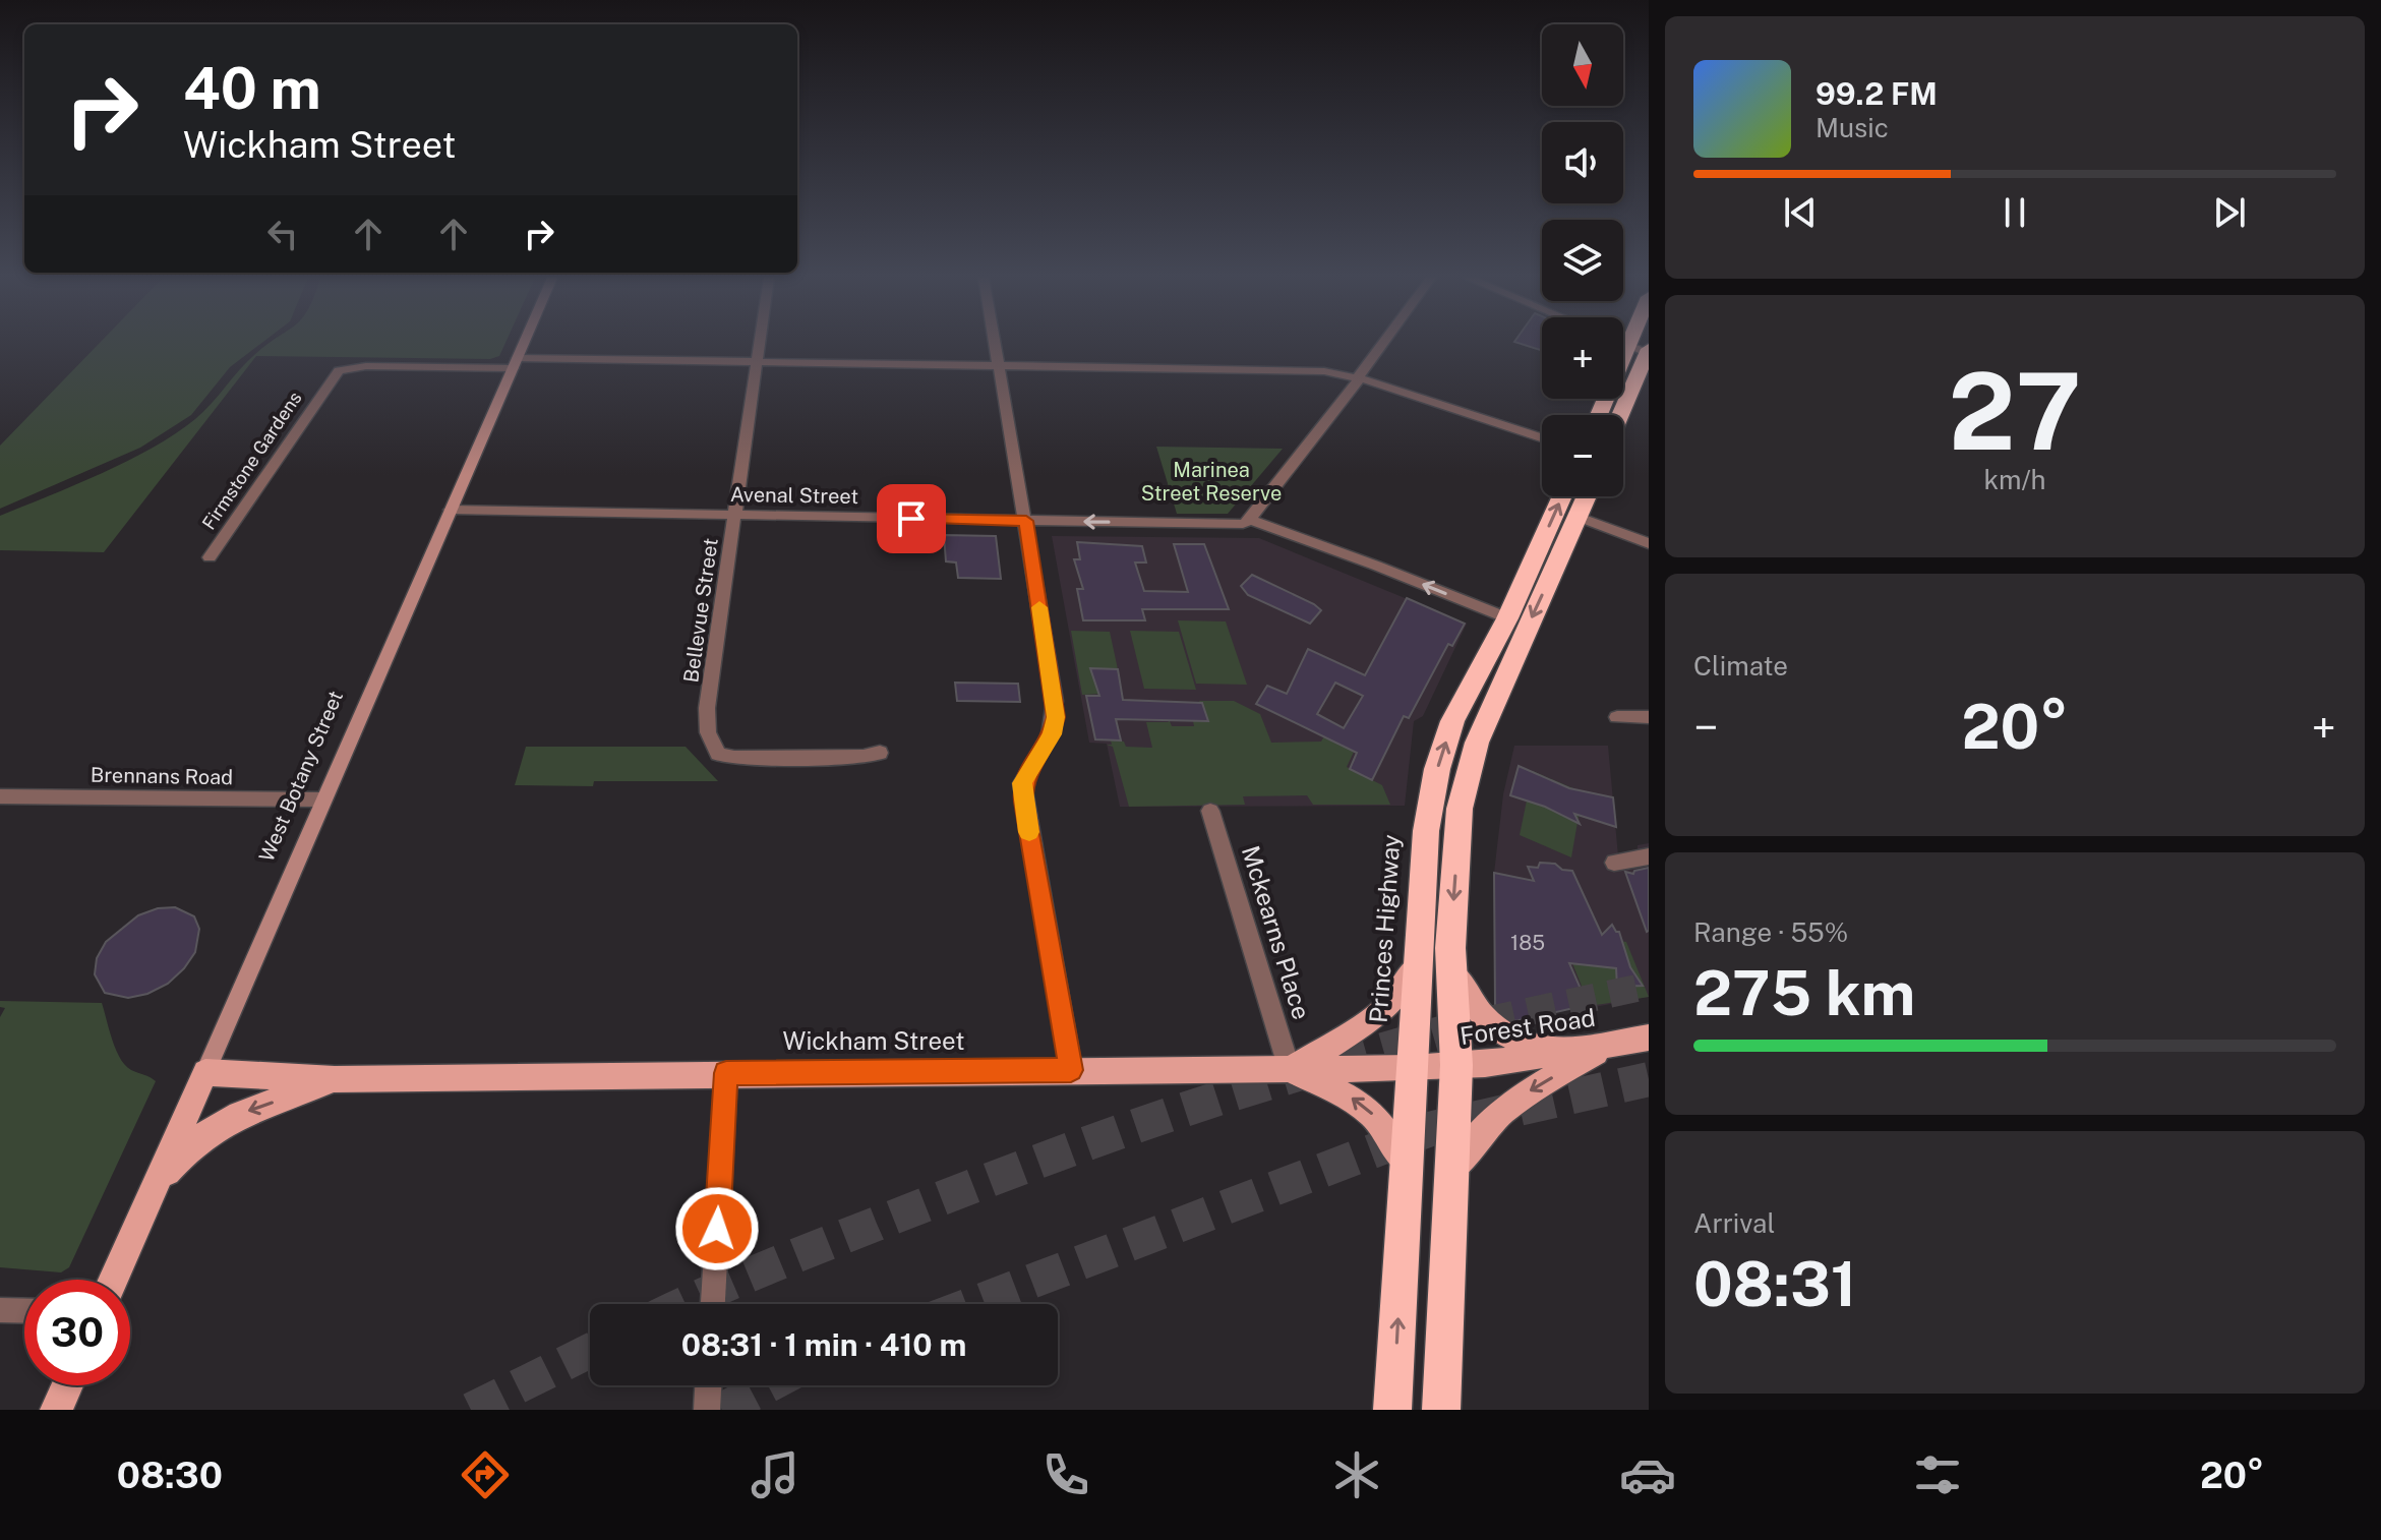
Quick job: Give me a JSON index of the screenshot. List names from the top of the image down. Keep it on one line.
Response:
{"streets":{"highway":["Princes Highway"],"main road":["West Botany Street","Forest Road","Wickham Street"],"street":["Firmstone Gardens","Avenal Street","Bellevue Street","Brennans Road","Mckearns Place"]},"crossings":[["Firmstone Gardens","West Botany Street"],["Avenal Street","Bellevue Street"],["Avenal Street","West Botany Street"],["Avenal Street","Princes Highway"],["Brennans Road","West Botany Street"],["West Botany Street","Wickham Street"],["Princes Highway","Forest Road"],["Princes Highway","Wickham Street"],["Mckearns Place","Wickham Street"],["Forest Road","Wickham Street"]],"one_way":["Avenal Street"],"parks":["Marinea Street Reserve"],"house_numbers":["185"],"north":"bottom","page":{"map_buttons":["+","−"],"turn":["40 m","Wickham Street"],"song":["99.2 FM","Music"],"tile":[["27","km/h"],"Climate",["Range · 55%","275 km"],["Arrival","08:31"]],"heat":["−","20°","+"],"limit":"30","trip":"08:31 · 1 min · 410 m","tabs":["08:30","20°"]}}
